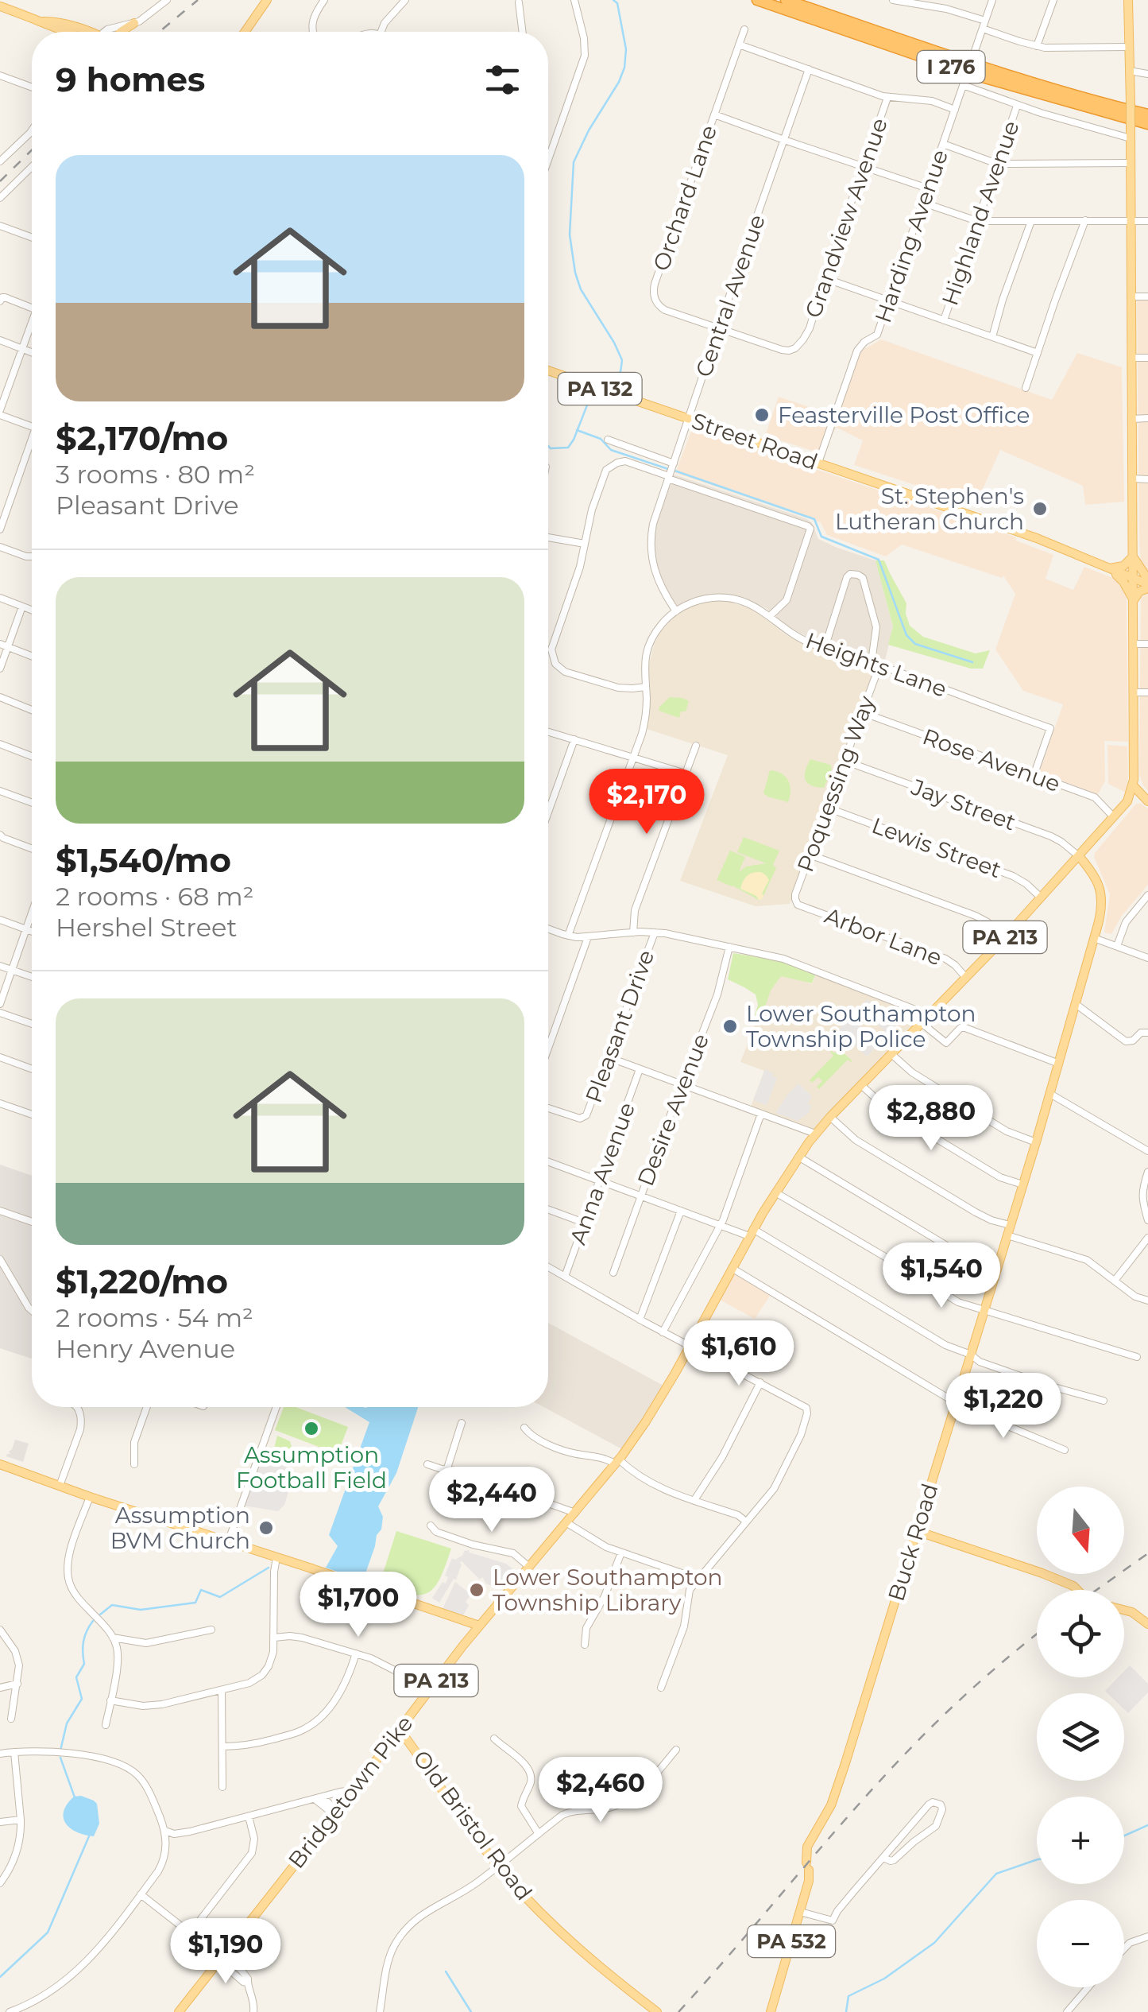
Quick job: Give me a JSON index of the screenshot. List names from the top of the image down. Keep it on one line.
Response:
{"streets":{"highway":["I 276"],"main road":["PA 132","Street Road","PA 213","Buck Road","Bridgetown Pike","Old Bristol Road","PA 532"],"street":["Orchard Lane","Highland Avenue","Grandview Avenue","Harding Avenue","Central Avenue","Heights Lane","Rose Avenue","Poquessing Way","Jay Street","Lewis Street","Arbor Lane","Pleasant Drive","Desire Avenue","Anna Avenue"]},"crossings":[["Orchard Lane","Grandview Avenue"],["Orchard Lane","Central Avenue"],["Grandview Avenue","Central Avenue"],["Harding Avenue","Street Road"],["Central Avenue","Street Road"],["Central Avenue","Heights Lane"],["Street Road","Bridgetown Pike"],["Heights Lane","Rose Avenue"],["Heights Lane","Poquessing Way"],["Rose Avenue","Poquessing Way"],["Rose Avenue","Bridgetown Pike"],["Poquessing Way","Jay Street"],["Poquessing Way","Lewis Street"],["Poquessing Way","Arbor Lane"],["Jay Street","Buck Road"],["Jay Street","Bridgetown Pike"],["Lewis Street","Bridgetown Pike"],["Arbor Lane","Bridgetown Pike"],["Buck Road","Bridgetown Pike"],["Bridgetown Pike","Old Bristol Road"]],"places":["Feasterville Post Office","St. Stephen's Lutheran Church","Lower Southampton Township Police","Assumption Football Field","Assumption BVM Church","Lower Southampton Township Library"],"north":"bottom","page":{"heading":"9 homes","list":[{"name":"$2,170/mo","note":"3 rooms · 80 m² · Pleasant Drive"},{"name":"$1,540/mo","note":"2 rooms · 68 m² · Hershel Street"},{"name":"$1,220/mo","note":"2 rooms · 54 m² · Henry Avenue"}],"price":["$2,170","$2,880","$1,540","$1,610","$1,220","$2,440","$1,700","$2,460","$1,190"],"map_buttons":["+","−"]}}
